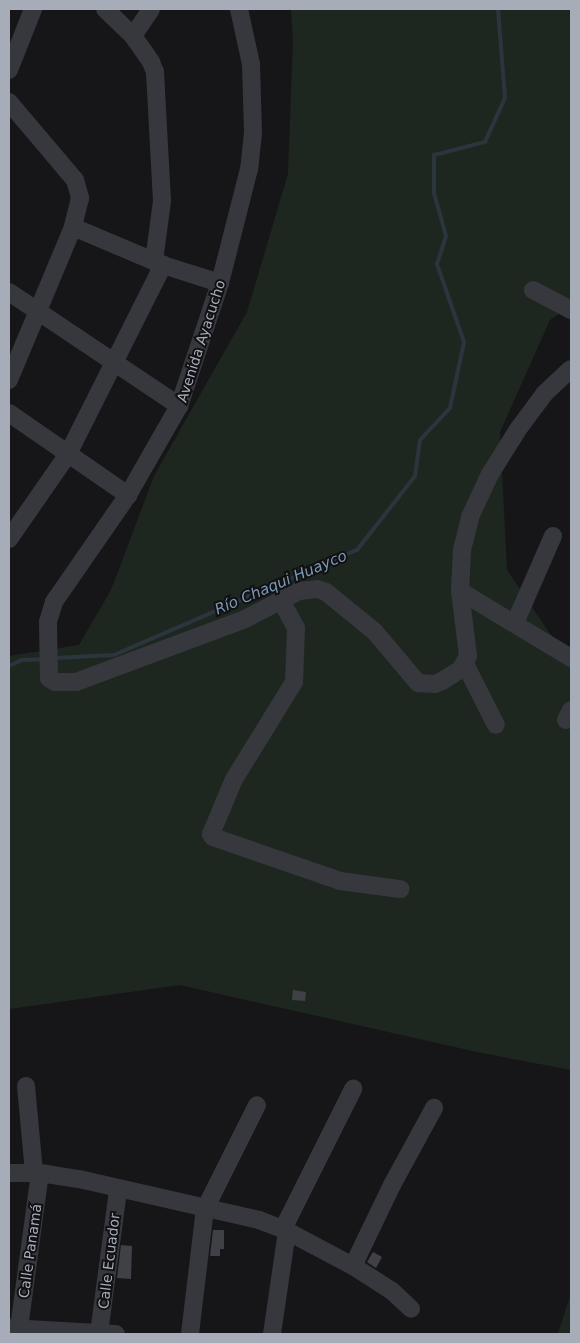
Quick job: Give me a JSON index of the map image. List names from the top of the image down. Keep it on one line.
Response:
{"streets":{"street":["Avenida Ayacucho","Calle Panamá","Calle Ecuador"]},"water":["Río Chaqui Huayco"]}
